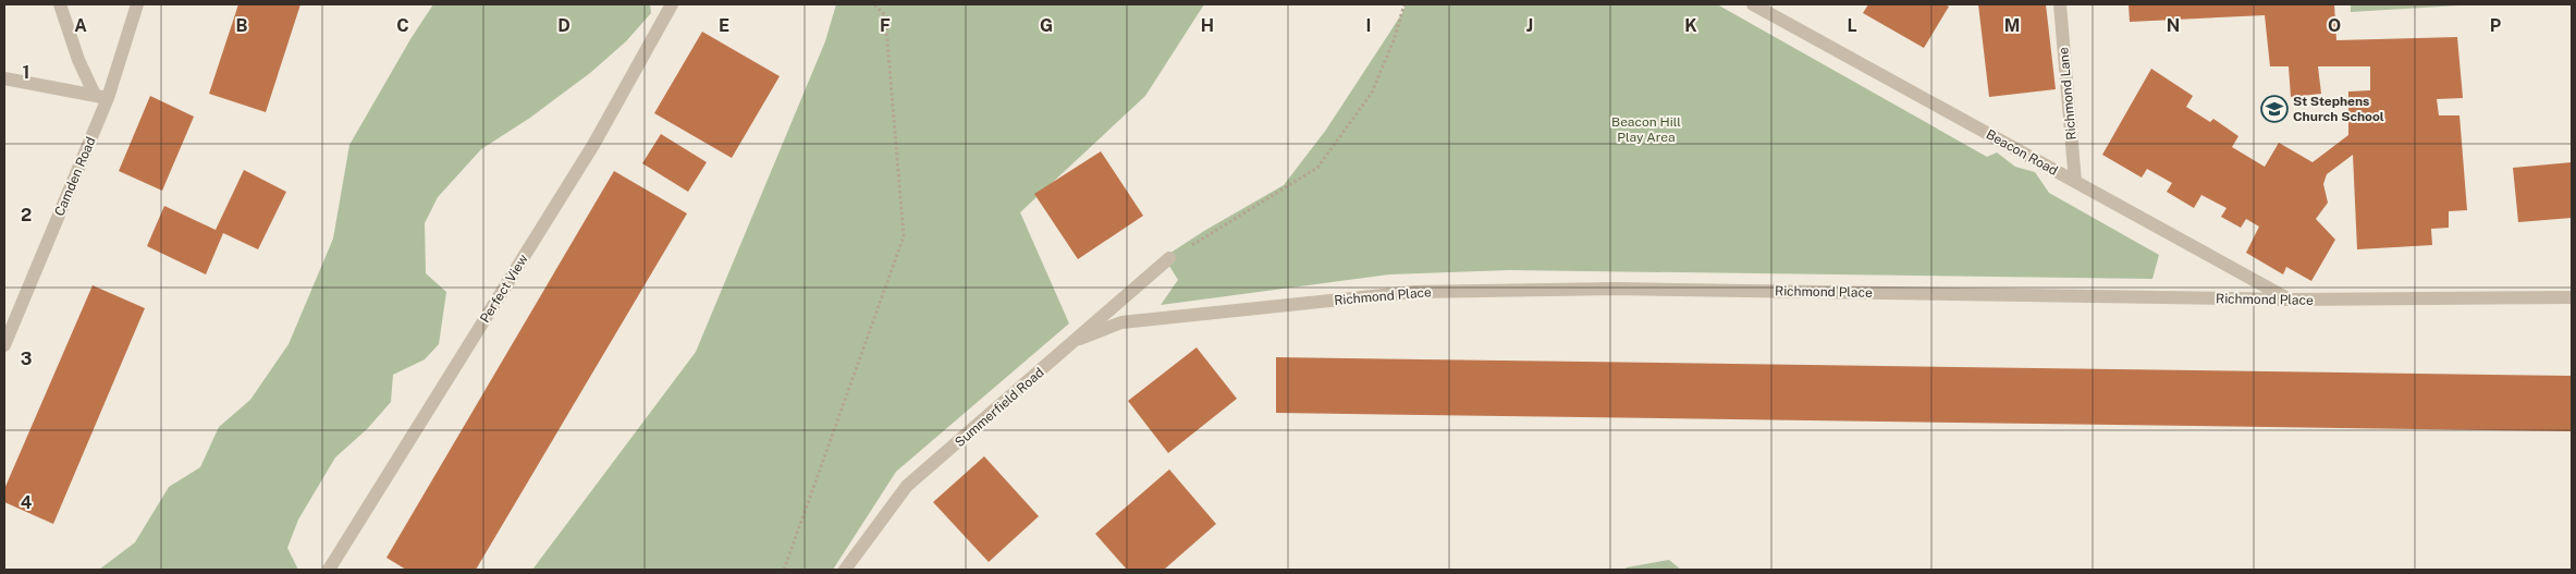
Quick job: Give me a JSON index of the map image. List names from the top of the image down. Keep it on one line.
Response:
{"streets":{"street":["Richmond Lane","Beacon Road","Camden Road","Perfect View","Richmond Place","Summerfield Road"]},"crossings":[["Richmond Lane","Beacon Road"],["Beacon Road","Richmond Place"],["Richmond Place","Summerfield Road"]],"parks":["Beacon Hill Play Area"],"places":{"school or university":["St Stephens Church School"]},"grid":{"columns":["A","B","C","D","E","F","G","H","I","J","K","L","M","N","O","P"],"rows":["1","2","3","4"]}}
